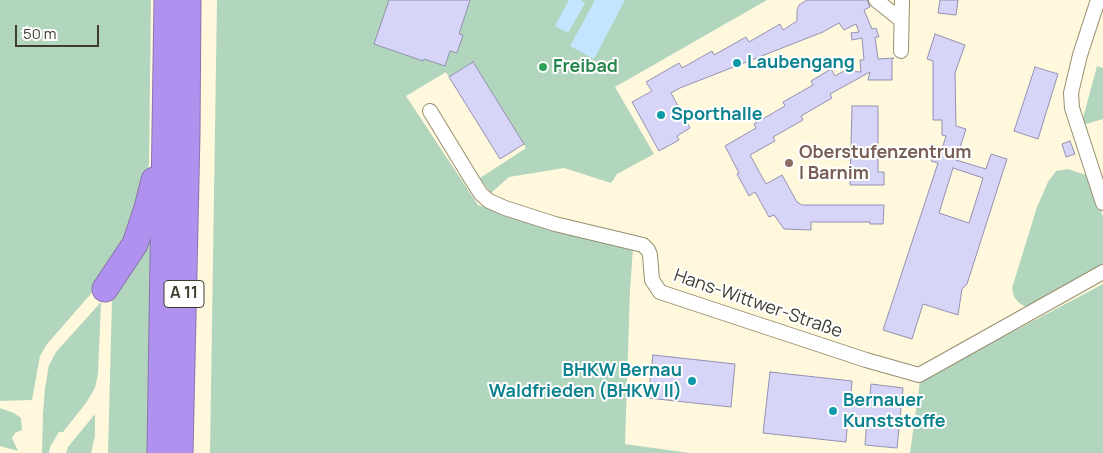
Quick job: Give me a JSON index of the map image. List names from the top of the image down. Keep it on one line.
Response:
{"streets":{"highway":["A 11"],"street":["Hans-Wittwer-Straße"]},"places":["Laubengang","Freibad","Sporthalle","Oberstufenzentrum I Barnim","BHKW Bernau Waldfrieden (BHKW II)","Bernauer Kunststoffe"],"scale_bar":"50 m"}
